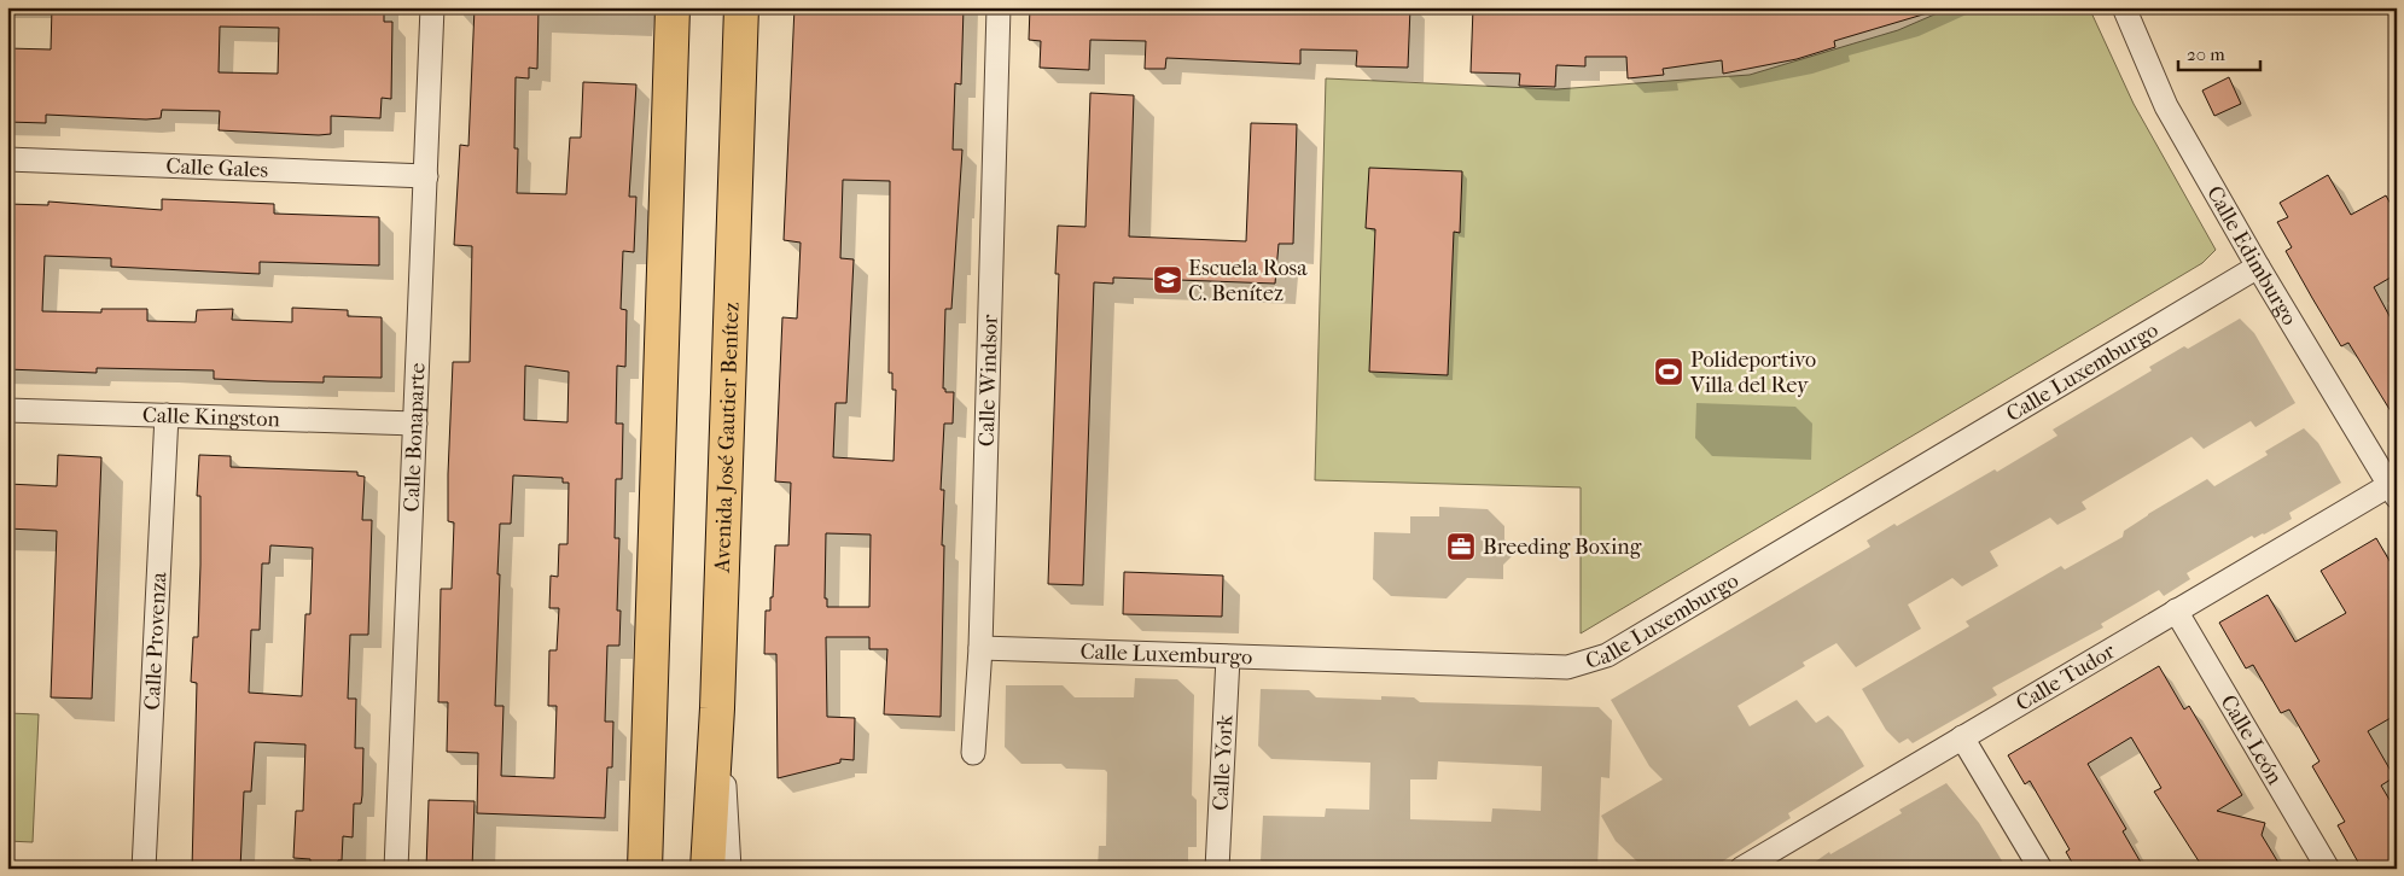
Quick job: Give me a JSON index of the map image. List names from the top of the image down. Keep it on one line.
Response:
{"streets":{"main road":["Avenida José Gautier Benítez"],"street":["Calle Gales","Calle Edimburgo","Calle Luxemburgo","Calle Windsor","Calle Kingston","Calle Bonaparte","Calle Provenza","Calle Tudor","Calle León","Calle York"]},"crossings":[["Calle Gales","Calle Bonaparte"],["Calle Edimburgo","Calle Luxemburgo"],["Calle Edimburgo","Calle Tudor"],["Calle Luxemburgo","Calle Windsor"],["Calle Luxemburgo","Calle York"],["Calle Kingston","Calle Bonaparte"],["Calle Kingston","Calle Provenza"],["Calle Tudor","Calle León"]],"places":{"school or university":["Escuela Rosa C. Benítez"],"sports":["Polideportivo Villa del Rey"],"office":["Breeding Boxing"]},"scale_bar":"20 m"}
